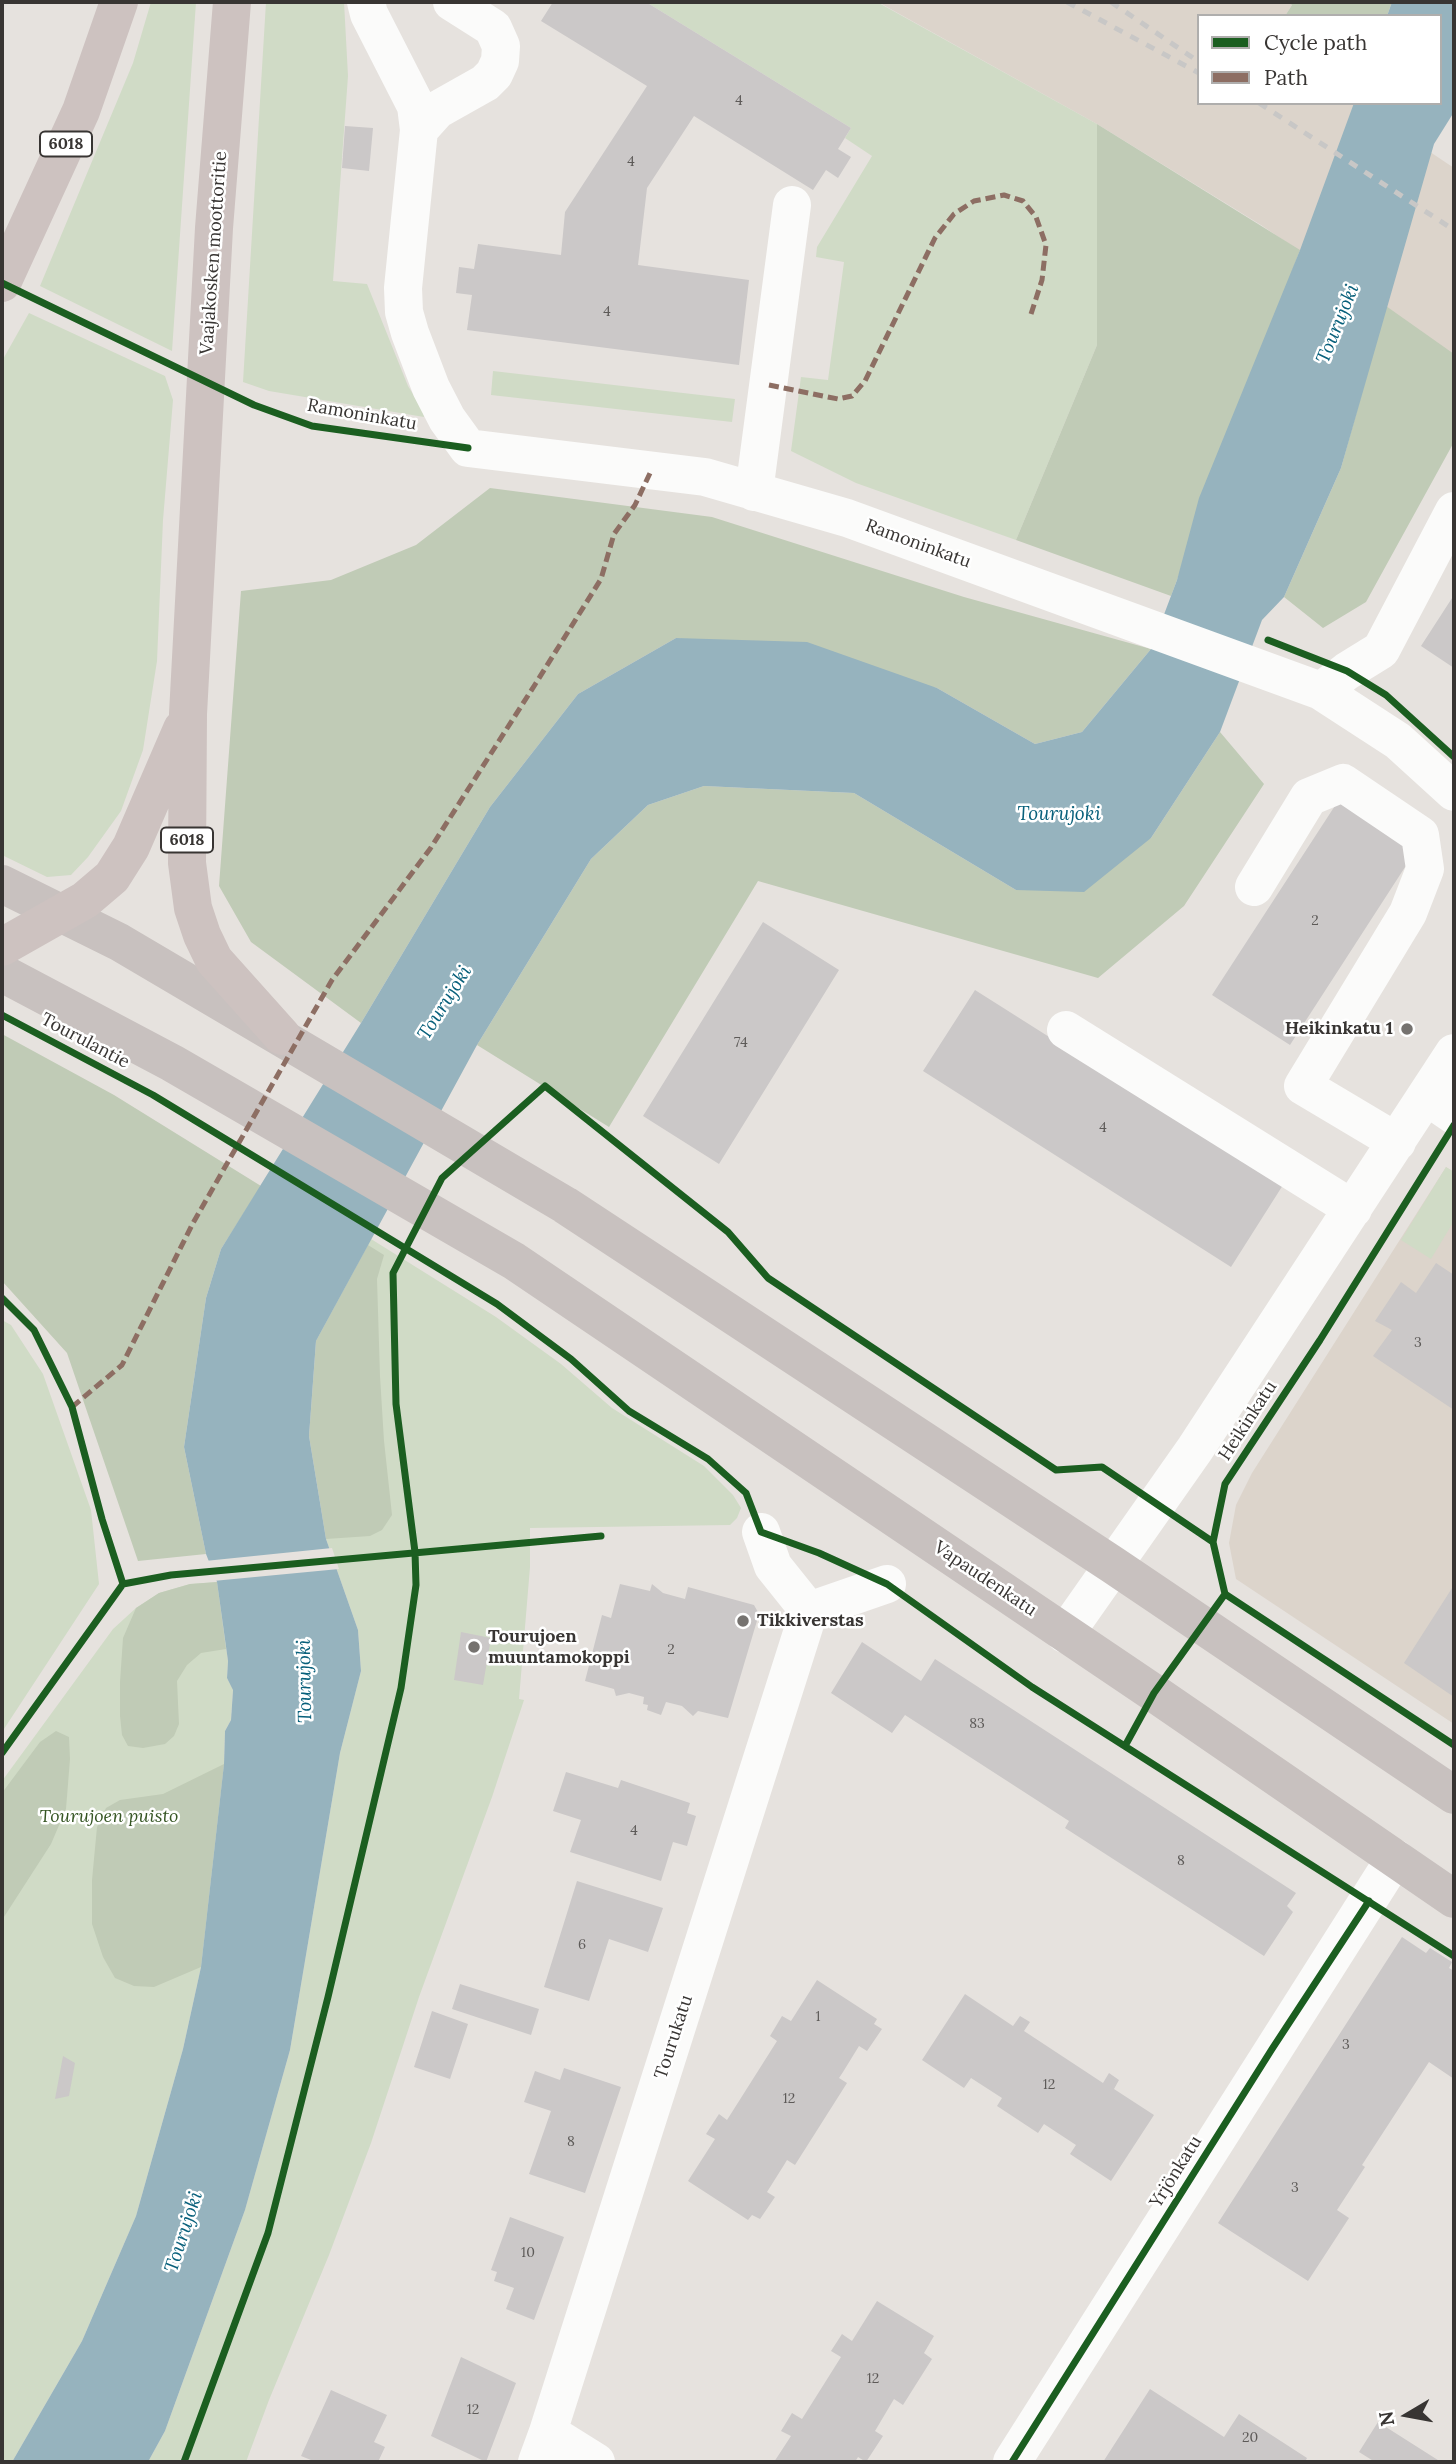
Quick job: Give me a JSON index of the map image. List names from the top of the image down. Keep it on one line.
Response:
{"streets":{"highway":["6018","Vaajakosken moottoritie"],"main road":["Tourulantie","Vapaudenkatu"],"street":["Ramoninkatu","Heikinkatu","Tourukatu","Yrjönkatu"]},"crossings":[["6018","Vaajakosken moottoritie"],["Tourulantie","Vapaudenkatu"],["Heikinkatu","Vapaudenkatu"],["Vapaudenkatu","Yrjönkatu"]],"water":["Tourujoki"],"parks":["Tourujoen puisto"],"places":["Heikinkatu 1","Tikkiverstas","Tourujoen muuntamokoppi"],"house_numbers":["4","4","4","2","74","4","3","2","83","4","8","6","1","3","12","12","8","3","10","12","12","20"],"legend":["Cycle path","Path"],"north":"left"}
